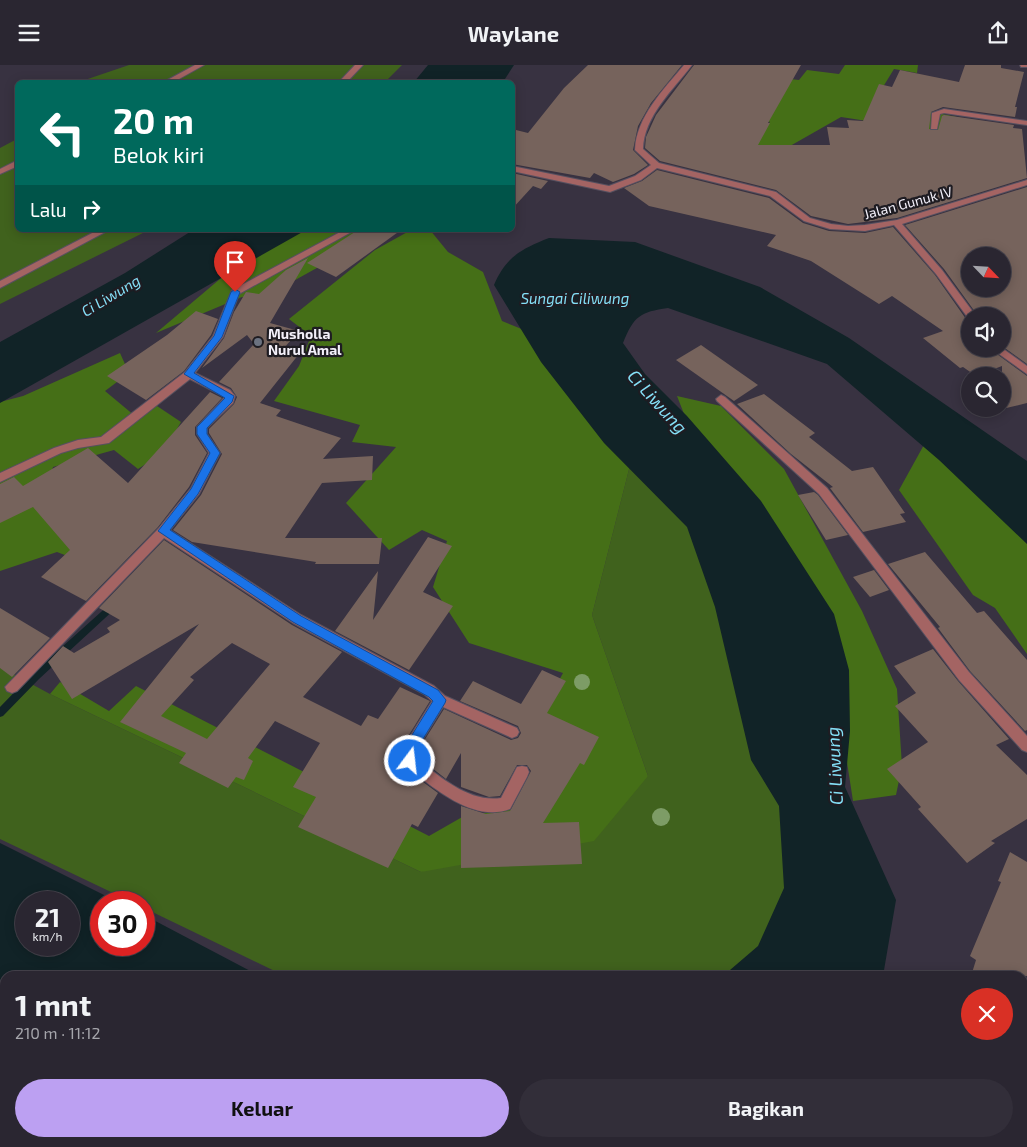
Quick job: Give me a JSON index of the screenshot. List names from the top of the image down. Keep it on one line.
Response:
{"streets":{"street":["Jalan Gunuk IV"]},"water":["Ci Liwung","Sungai Ciliwung"],"places":["Musholla Nurul Amal"],"north":"bottom right","page":{"header":"Waylane","turn":["20 m","Belok kiri"],"then":"Lalu","speed":"21 km/h","limit":"30","heading":["1 mnt","210 m · 11:12"],"buttons":["Keluar","Bagikan"]}}
